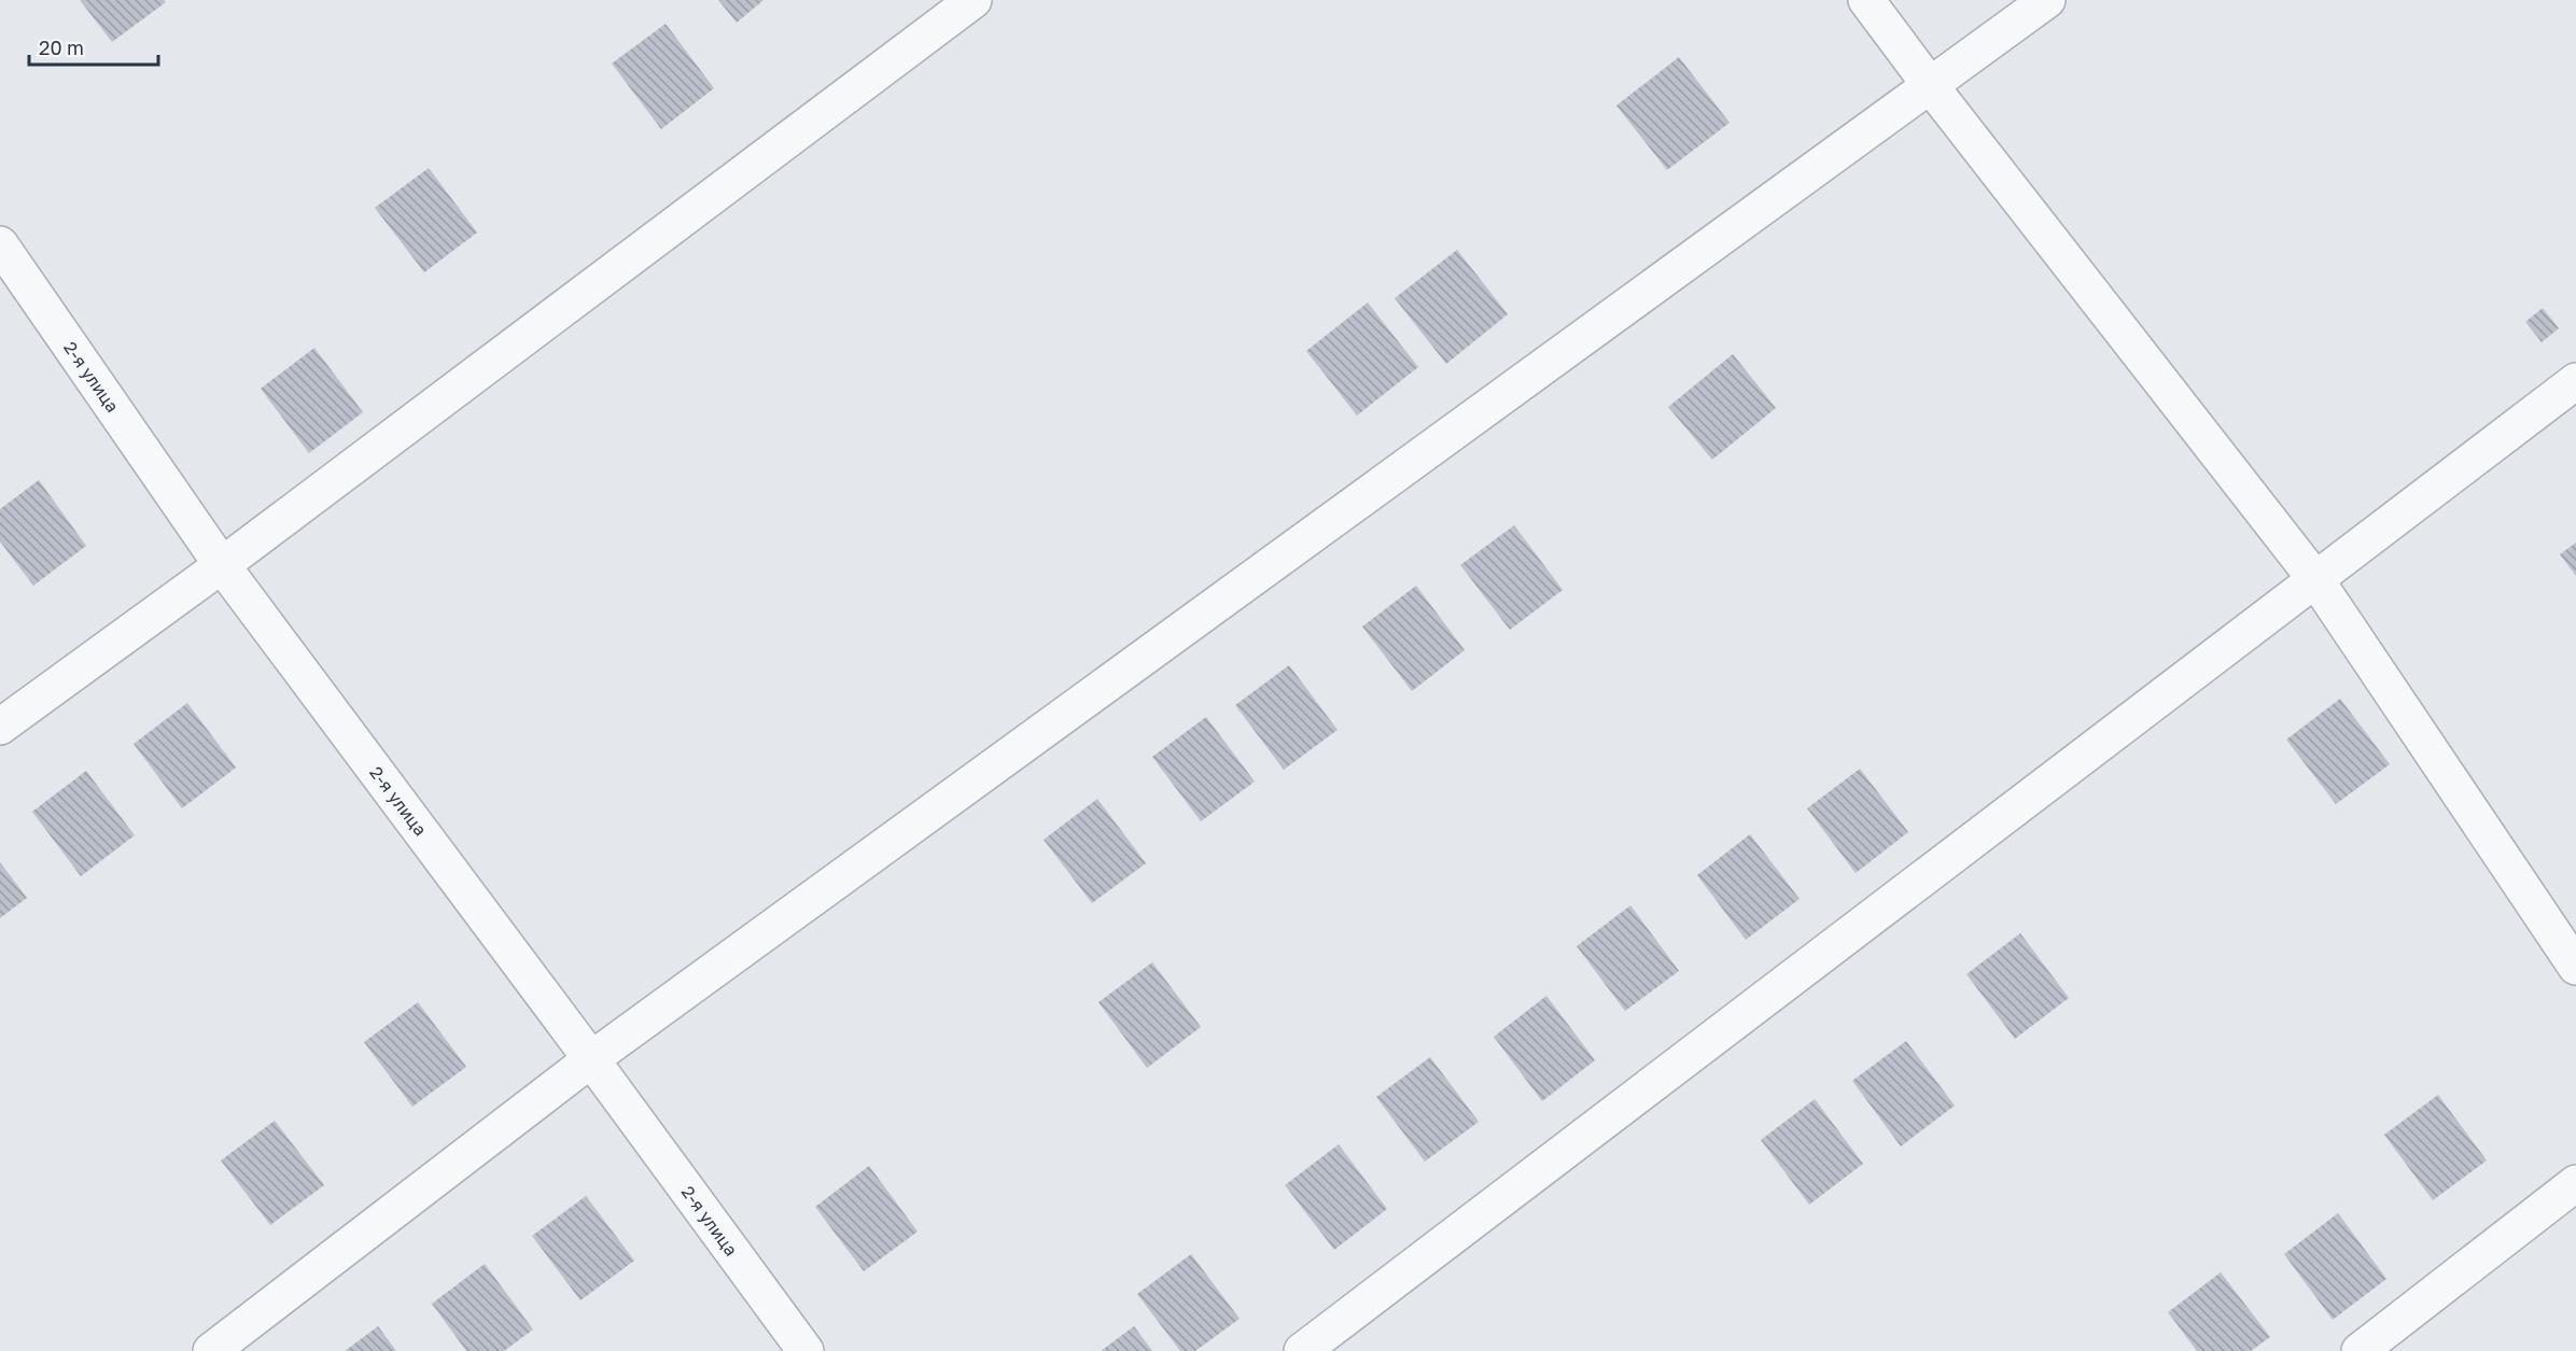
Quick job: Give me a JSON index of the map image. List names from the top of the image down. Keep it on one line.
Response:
{"streets":{"street":["2-я улица"]},"scale_bar":"20 m"}
